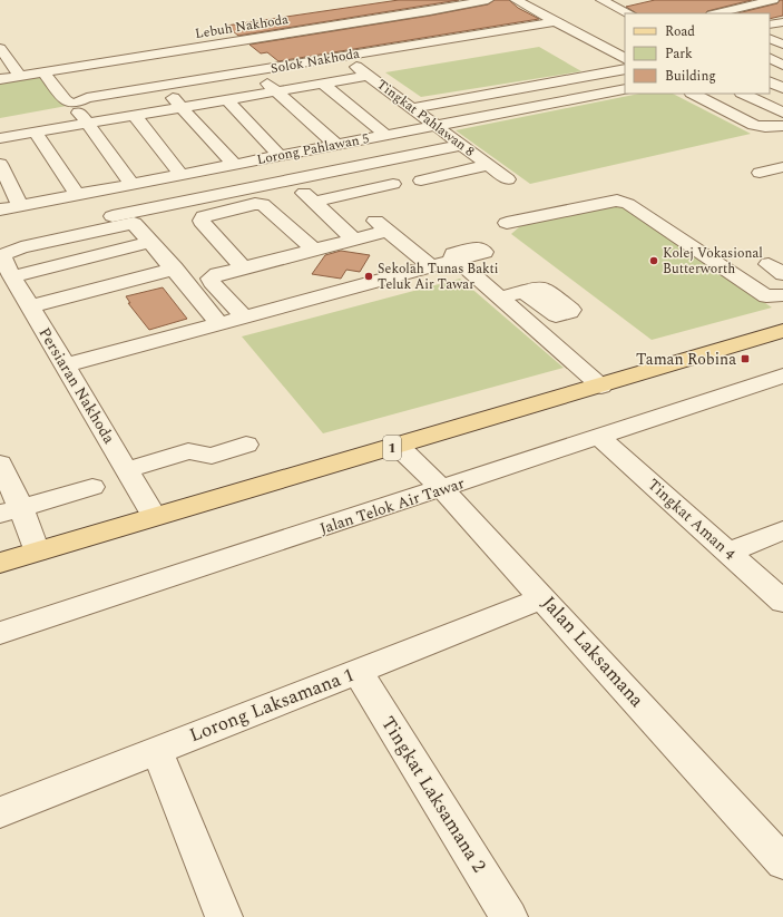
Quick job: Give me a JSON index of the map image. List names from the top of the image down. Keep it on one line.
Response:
{"streets":{"main road":["1"],"street":["Lebuh Nakhoda","Solok Nakhoda","Tingkat Pahlawan 8","Lorong Pahlawan 5","Persiaran Nakhoda","Jalan Telok Air Tawar","Tingkat Aman 4","Jalan Laksamana","Lorong Laksamana 1","Tingkat Laksamana 2"]},"crossings":[["Solok Nakhoda","Tingkat Pahlawan 8"],["Tingkat Pahlawan 8","Lorong Pahlawan 5"],["Persiaran Nakhoda","1"],["1","Jalan Laksamana"],["Jalan Telok Air Tawar","Tingkat Aman 4"],["Jalan Telok Air Tawar","Jalan Laksamana"],["Jalan Laksamana","Lorong Laksamana 1"],["Lorong Laksamana 1","Tingkat Laksamana 2"]],"places":{"other":["Kolej Vokasional Butterworth","Sekolah Tunas Bakti Teluk Air Tawar"],"transit":["Taman Robina"]},"legend":["Road","Park","Building"]}
